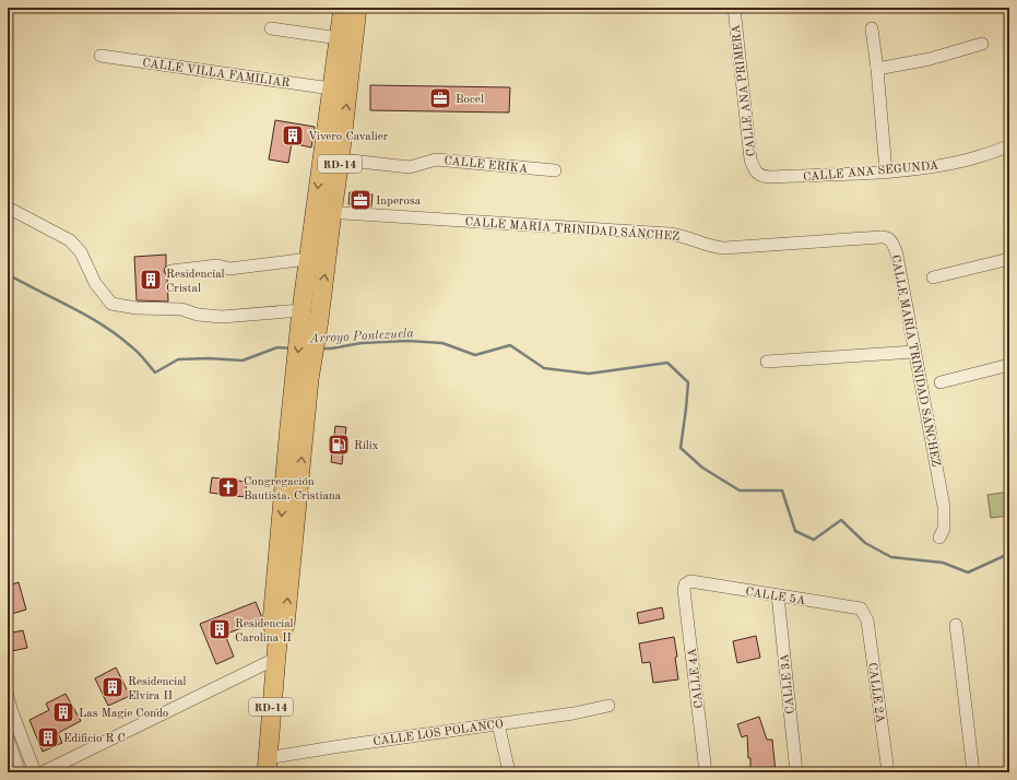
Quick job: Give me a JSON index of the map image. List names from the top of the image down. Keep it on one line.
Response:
{"streets":{"main road":["RD-14"],"street":["CALLE VILLA FAMILIAR","CALLE ANA PRIMERA","CALLE ERIKA","CALLE ANA SEGUNDA","CALLE MARÍA TRINIDAD SÁNCHEZ","CALLE 5A","CALLE 4A","CALLE 3A","CALLE 2A","CALLE LOS POLANCO"]},"crossings":[["CALLE VILLA FAMILIAR","RD-14"],["CALLE ANA PRIMERA","CALLE ANA SEGUNDA"],["RD-14","CALLE ERIKA"],["RD-14","CALLE MARÍA TRINIDAD SÁNCHEZ"],["RD-14","CALLE LOS POLANCO"],["CALLE 5A","CALLE 4A"],["CALLE 5A","CALLE 3A"],["CALLE 5A","CALLE 2A"]],"water":["Arroyo Pontezuela"],"places":{"office":["Bocel","Inperosa"],"building":["Vivero Cavalier","Residencial Cristal","Residencial Carolina II","Residencial Elvira II","Las Magie Condo","Edificio R C"],"fuel station":["Rilix"],"church":["Congregación Bautista, Cristiana"]}}
